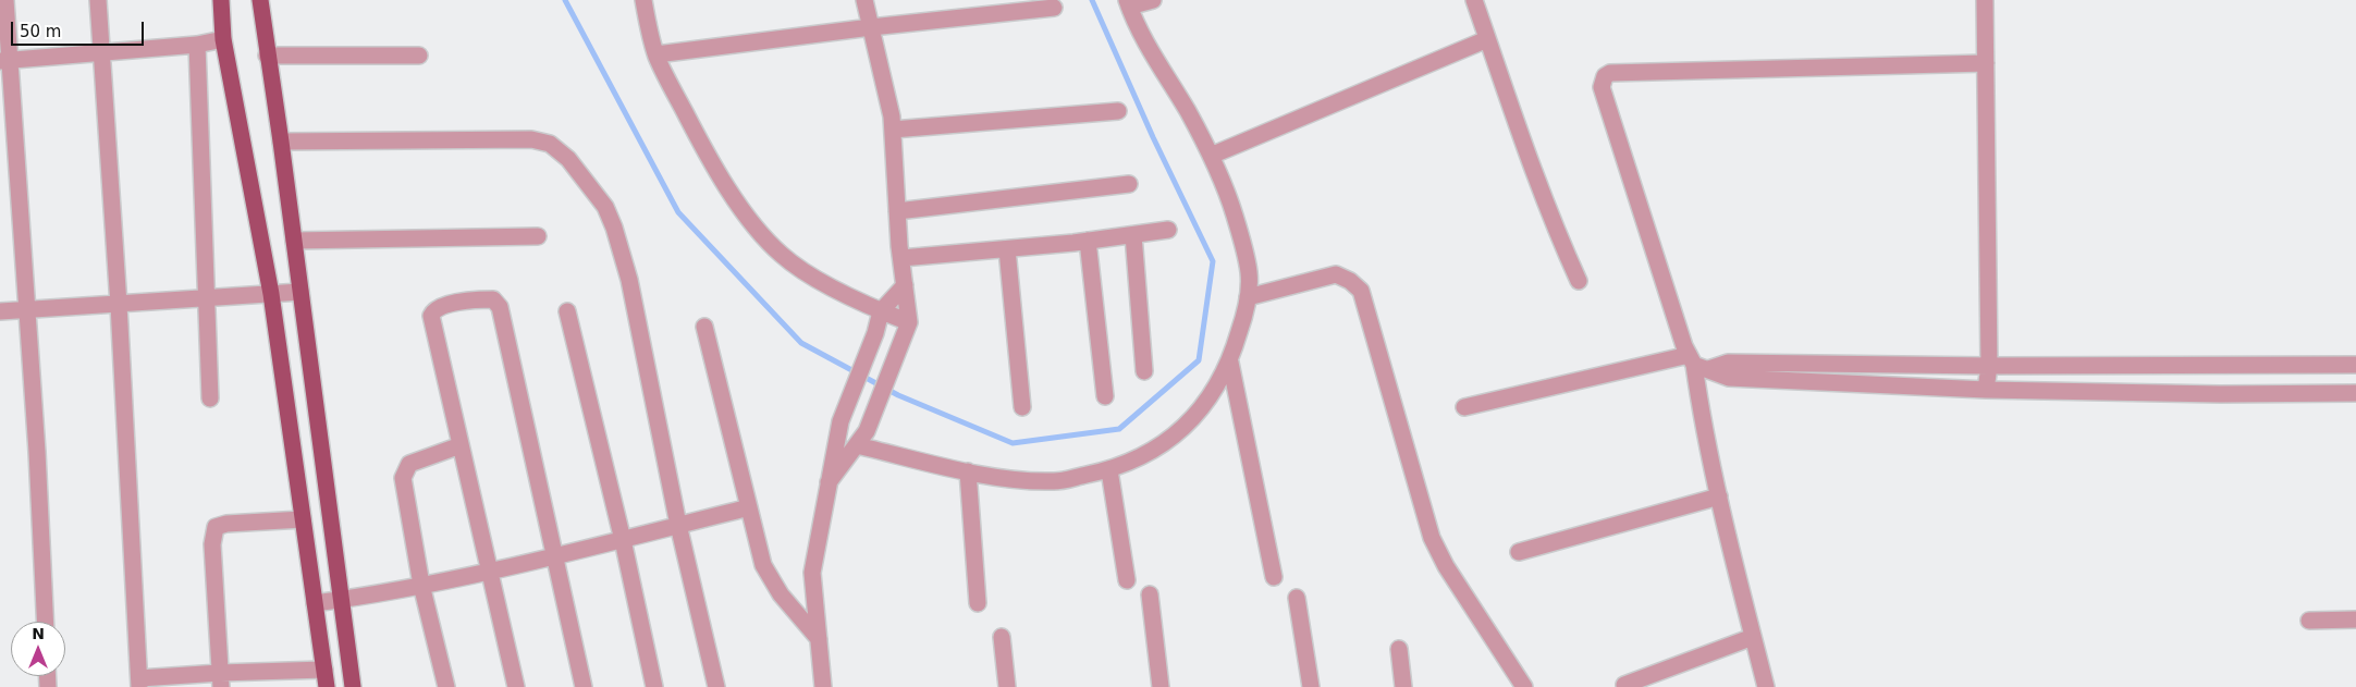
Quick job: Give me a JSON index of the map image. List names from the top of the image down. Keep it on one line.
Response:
{"scale_bar":"50 m","north":"top"}
